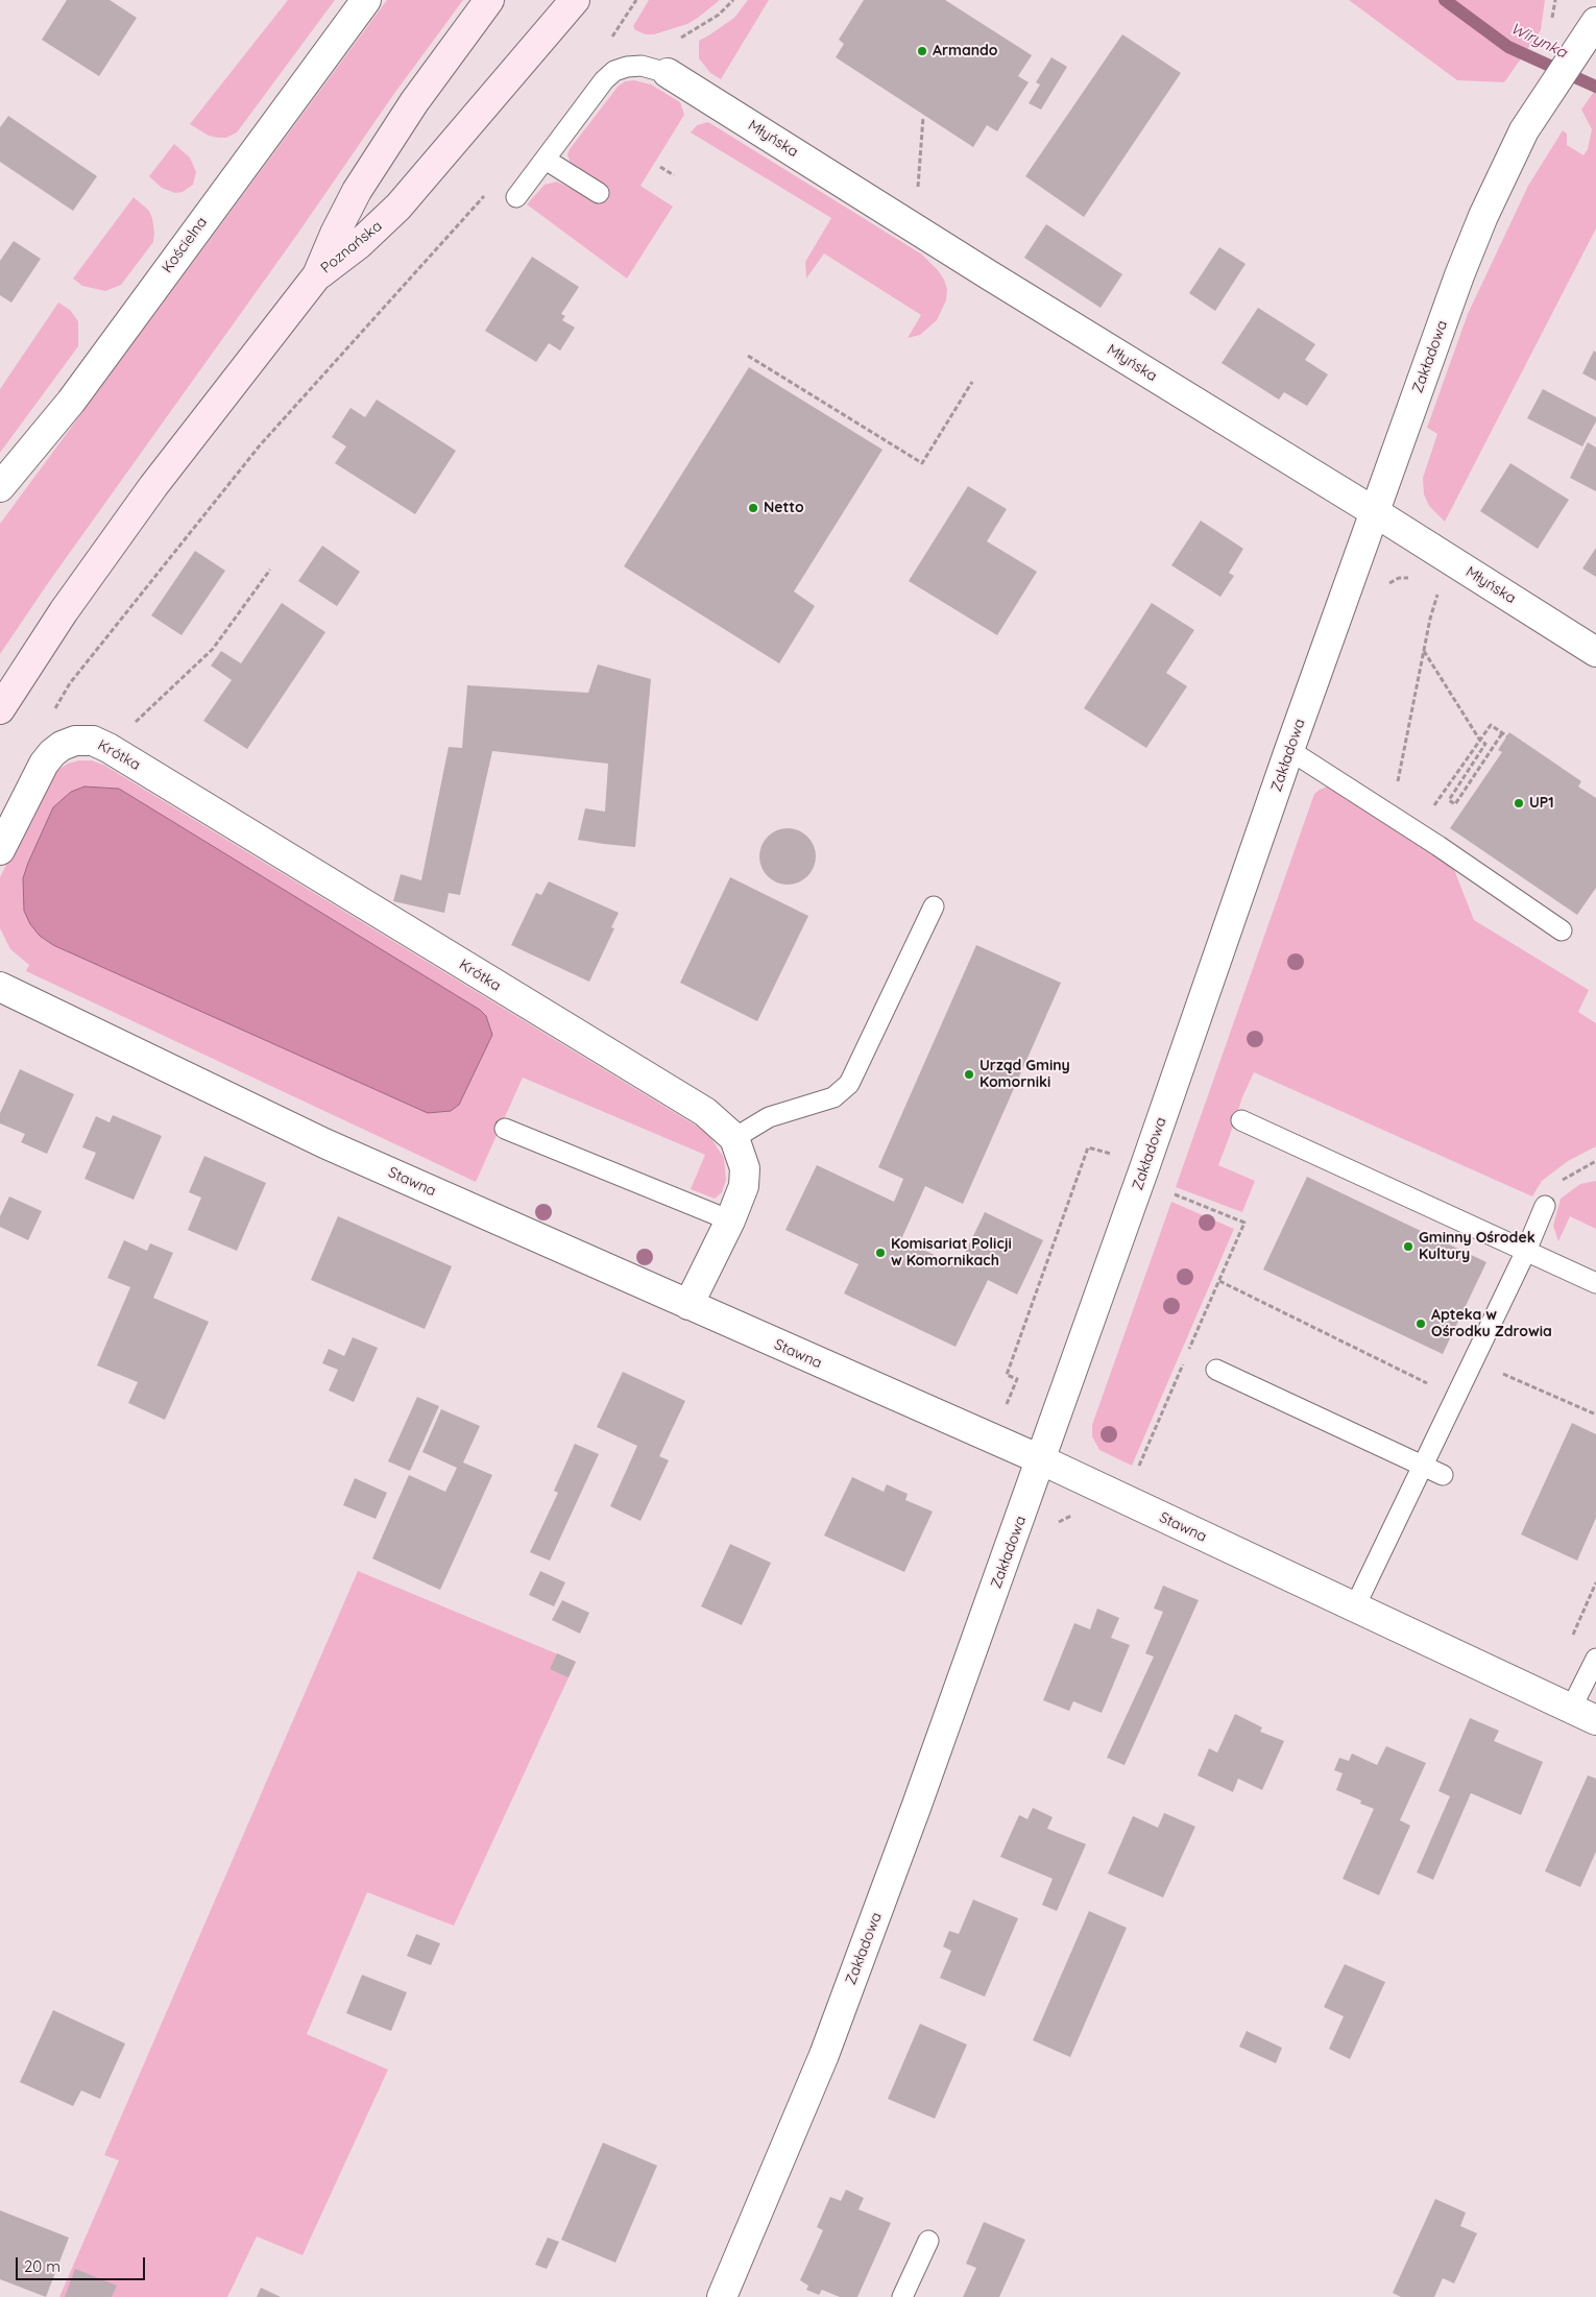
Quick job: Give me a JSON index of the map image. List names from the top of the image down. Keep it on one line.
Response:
{"streets":{"main road":["Poznańska"],"street":["Młyńska","Kościelna","Zakładowa","Krótka","Stawna"]},"crossings":[["Młyńska","Zakładowa"],["Zakładowa","Stawna"],["Krótka","Stawna"]],"water":["Wirynka"],"places":["Armando","Netto","UP1","Urząd Gminy Komorniki","Gminny Ośrodek Kultury","Komisariat Policji w Komornikach","Apteka w Ośrodku Zdrowia"],"scale_bar":"20 m"}
